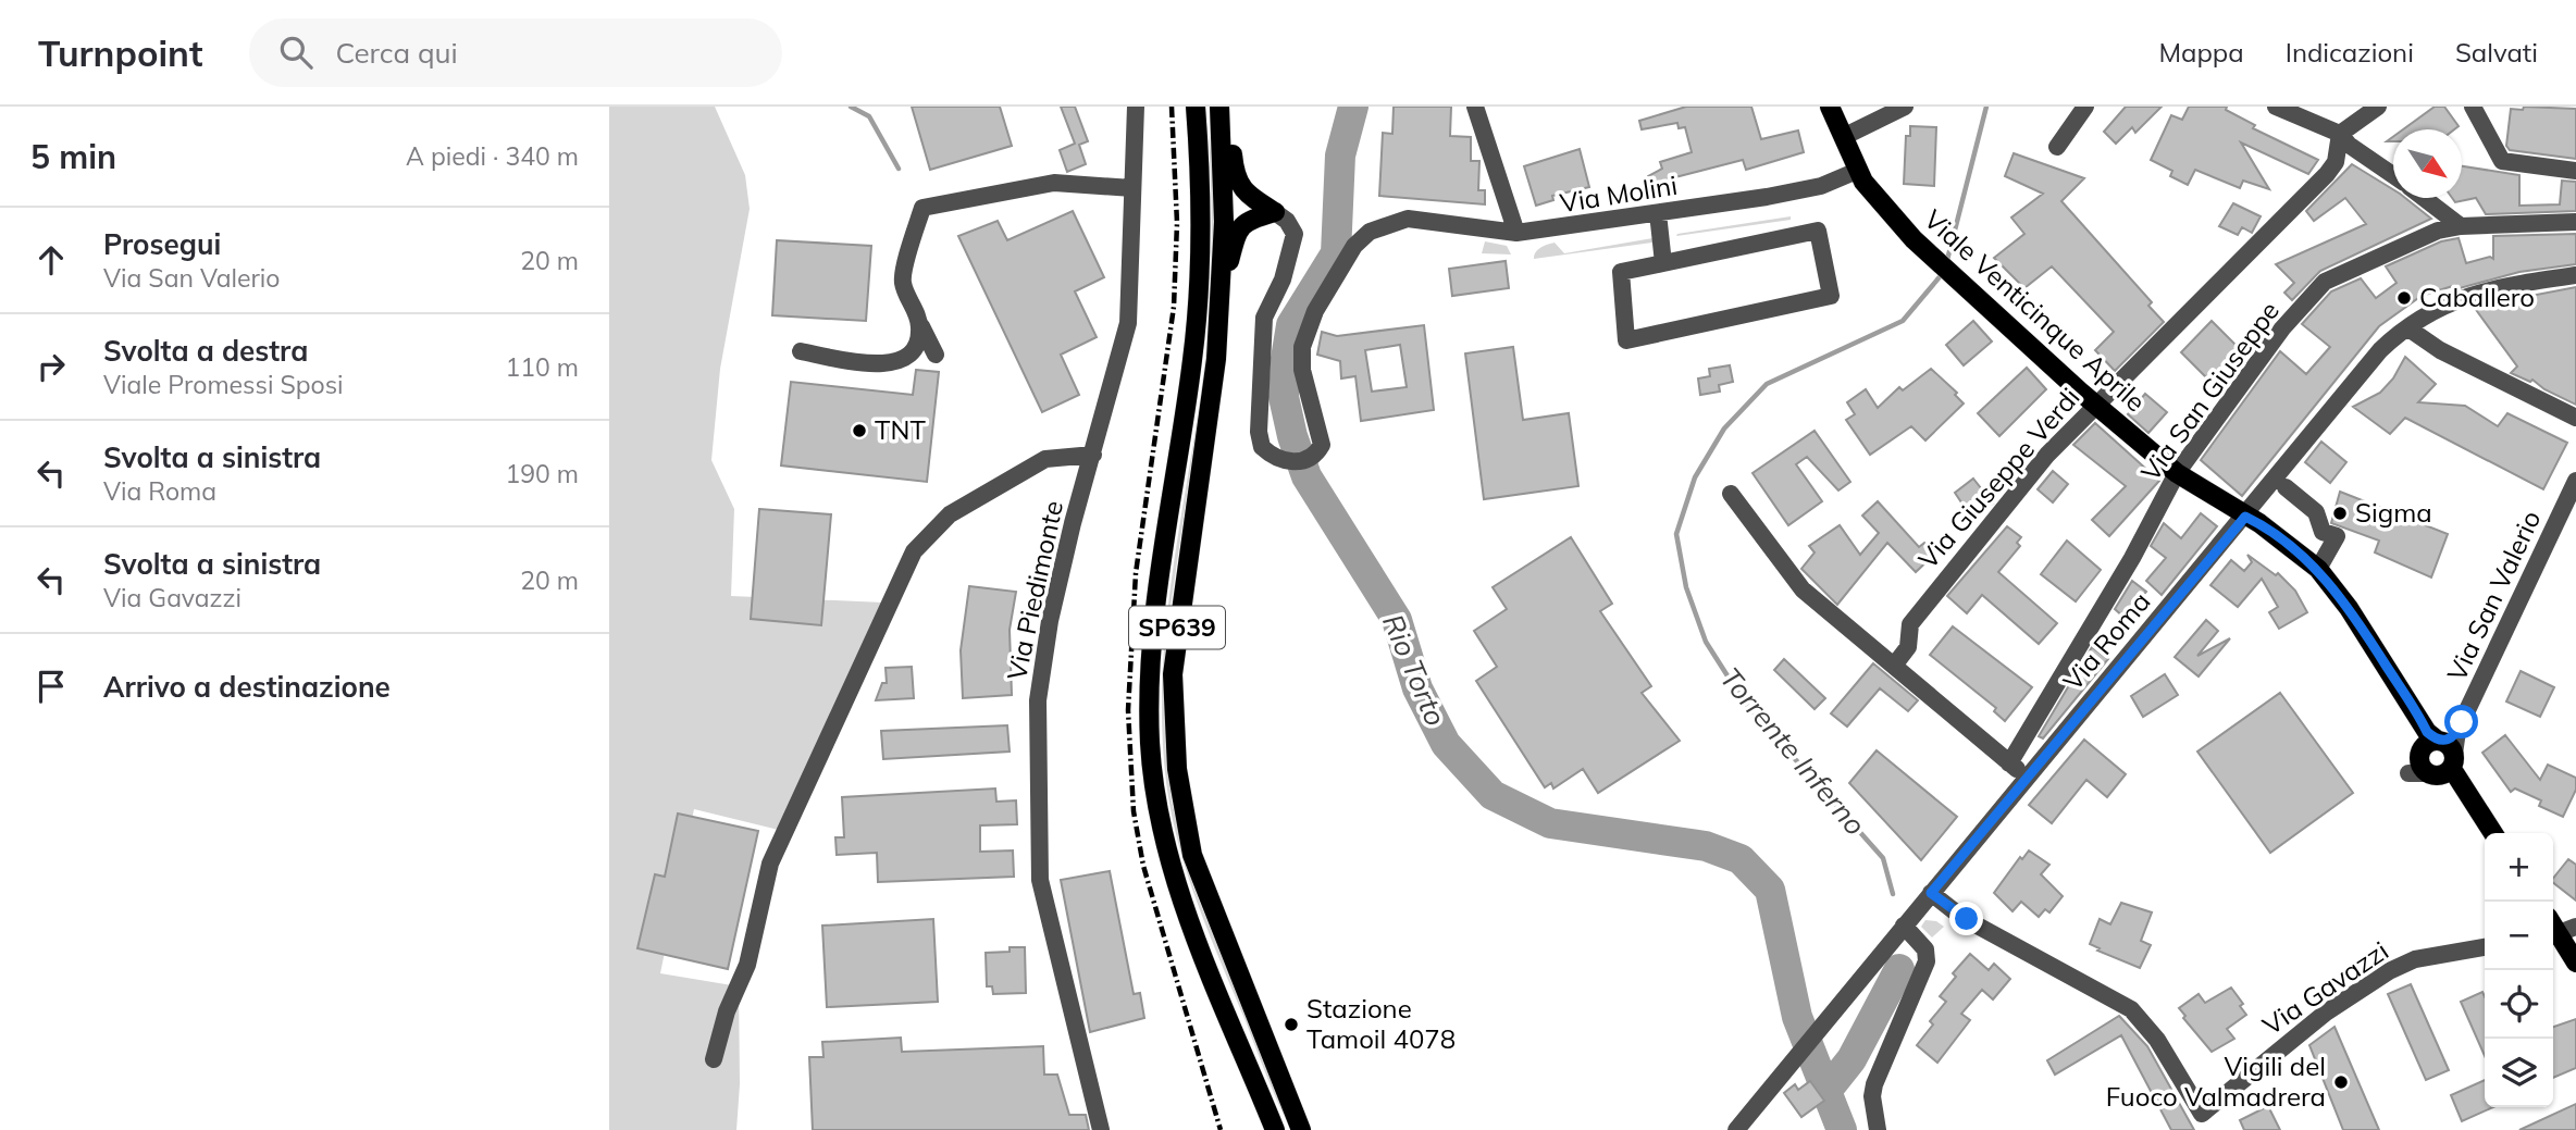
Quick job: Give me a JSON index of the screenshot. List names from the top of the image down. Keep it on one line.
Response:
{"streets":{"main road":["Viale Venticinque Aprile","SP639"],"street":["Via Molini","Via San Giuseppe","Via Giuseppe Verdi","Via Piedimonte","Via San Valerio","Via Roma","Via Gavazzi"]},"crossings":[["Via Molini","Viale Venticinque Aprile"],["Viale Venticinque Aprile","Via San Giuseppe"],["Viale Venticinque Aprile","Via Giuseppe Verdi"],["Viale Venticinque Aprile","Via San Valerio"],["Viale Venticinque Aprile","Via Roma"],["Via Roma","Via Gavazzi"]],"water":["Rio Torto","Torrente Inferno"],"places":["Caballero","TNT","Sigma","Stazione Tamoil 4078","Vigili del Fuoco Valmadrera"],"north":"bottom right","page":{"header":"Turnpoint","search":"Cerca qui","nav":["Mappa","Indicazioni","Salvati"],"heading":["5 min","A piedi · 340 m"],"list":[["Prosegui","Via San Valerio","20 m"],["Svolta a destra","Viale Promessi Sposi","110 m"],["Svolta a sinistra","Via Roma","190 m"],["Svolta a sinistra","Via Gavazzi","20 m"],"Arrivo a destinazione"],"map_buttons":["+","−"]}}
